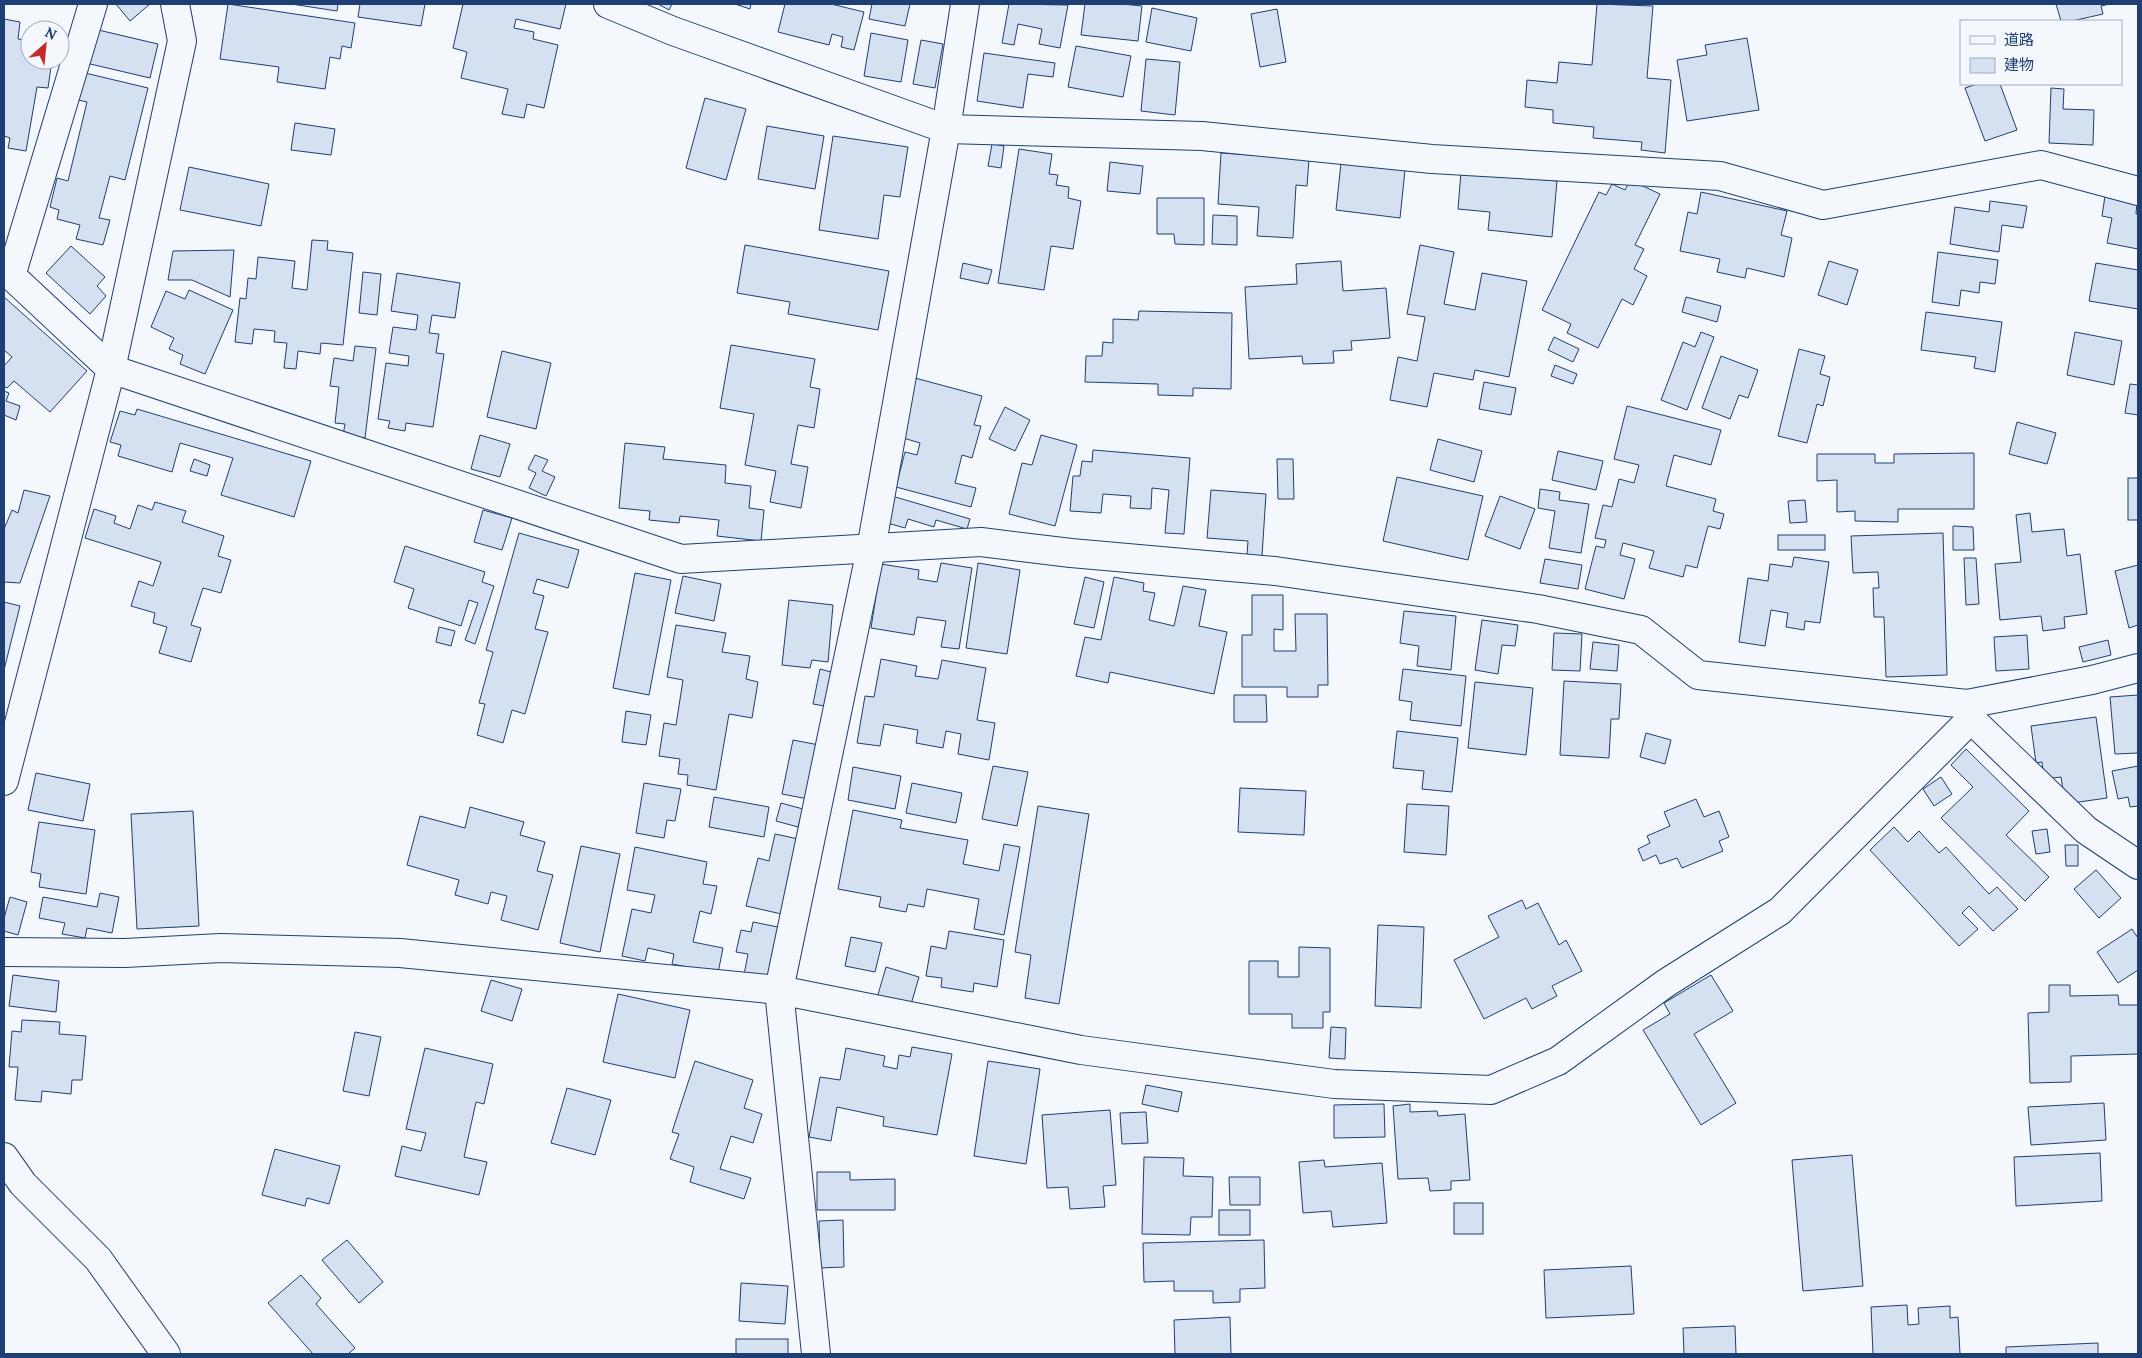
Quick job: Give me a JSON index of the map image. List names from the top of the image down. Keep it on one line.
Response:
{"legend":["道路","建物"],"north":"top right"}
